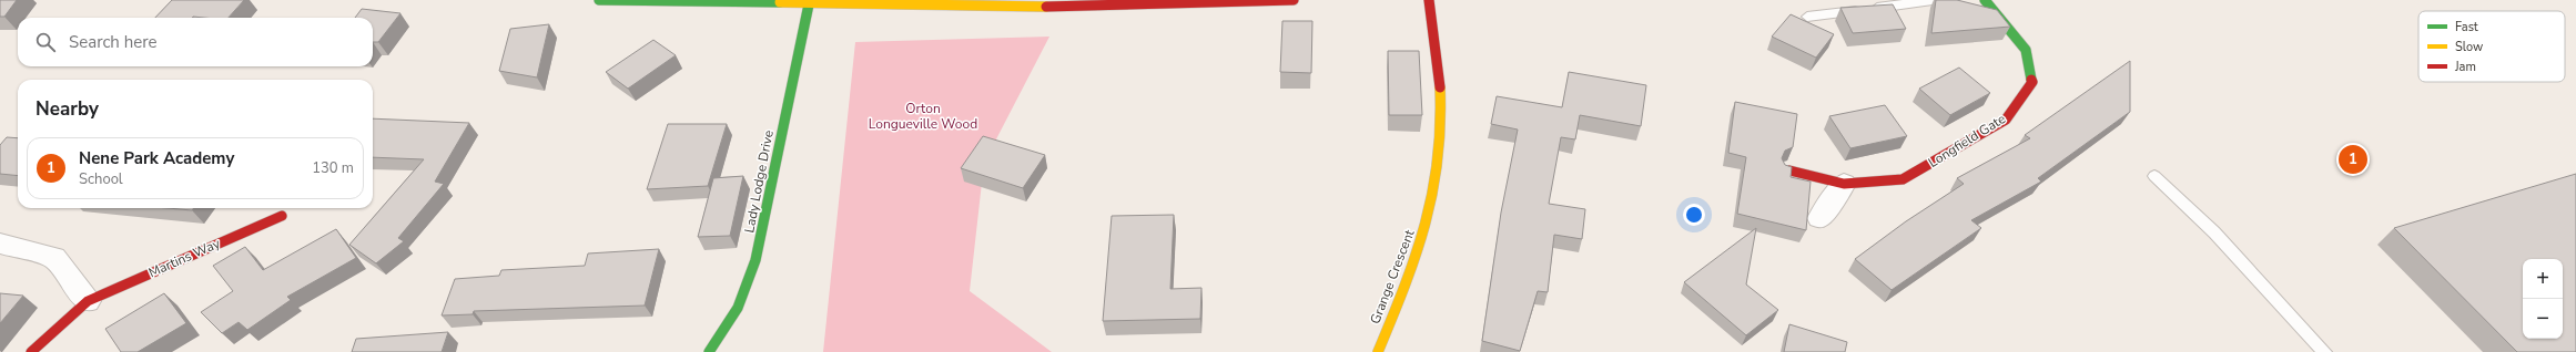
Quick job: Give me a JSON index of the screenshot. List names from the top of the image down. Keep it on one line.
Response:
{"streets":{"street":["Longfield Gate","Lady Lodge Drive","Martins Way","Grange Crescent"]},"parks":["Orton Longueville Wood"],"legend":["Fast","Slow","Jam"],"page":{"search":"Search here","heading":"Nearby","list":[{"mark":"1","name":"Nene Park Academy","note":"School","value":"130 m"}],"pins":"1","map_buttons":["+","−"]}}
